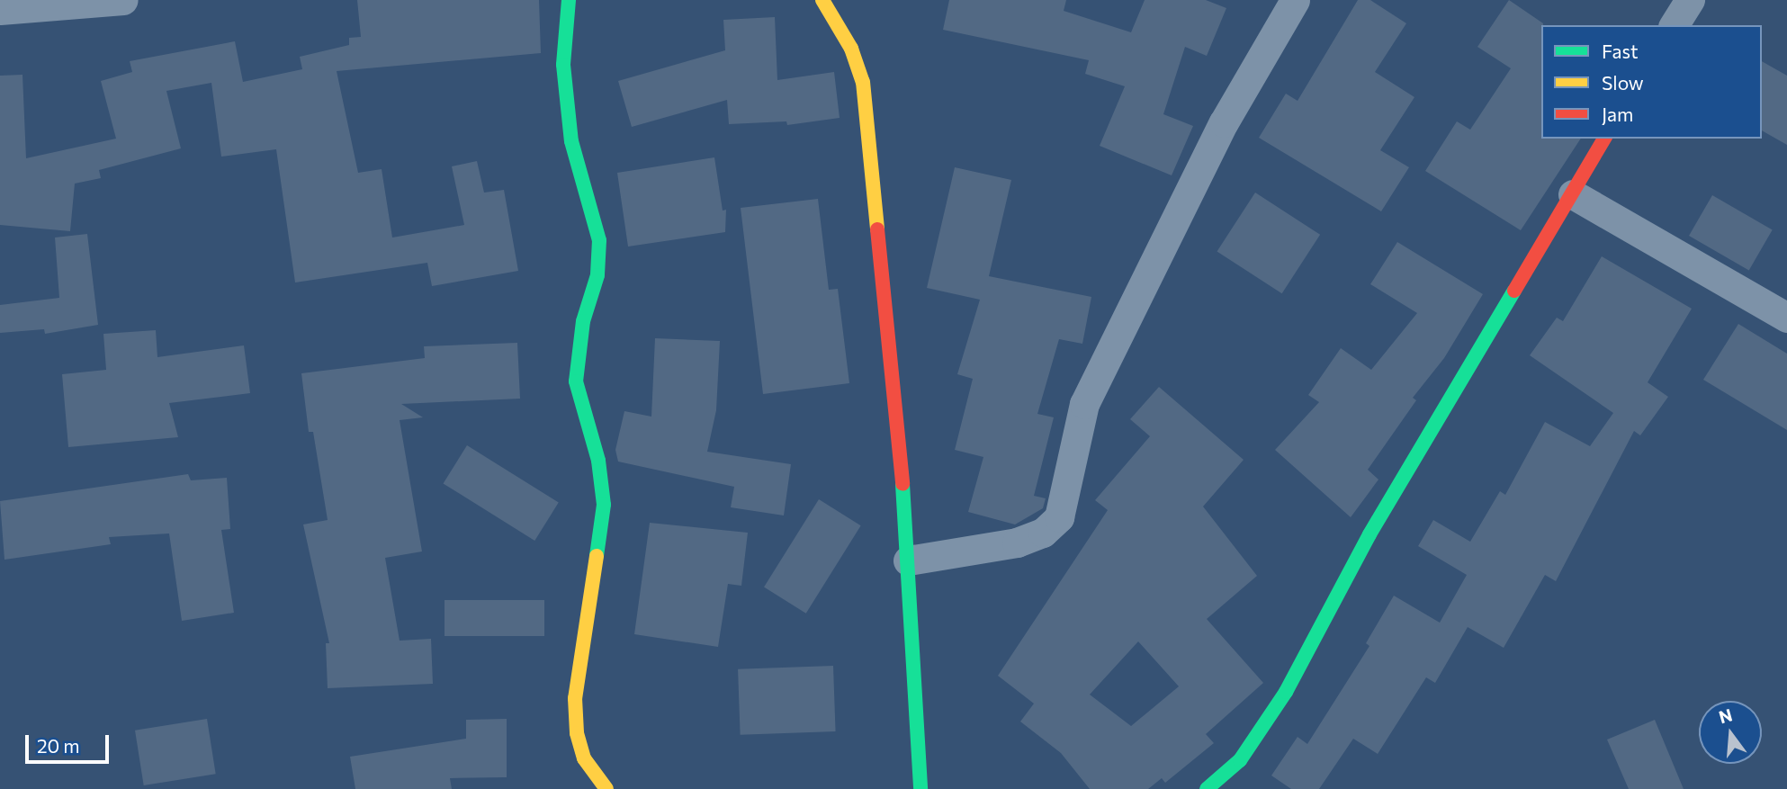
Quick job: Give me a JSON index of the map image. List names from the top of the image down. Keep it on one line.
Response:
{"legend":["Fast","Slow","Jam"],"scale_bar":"20 m","north":"top"}
